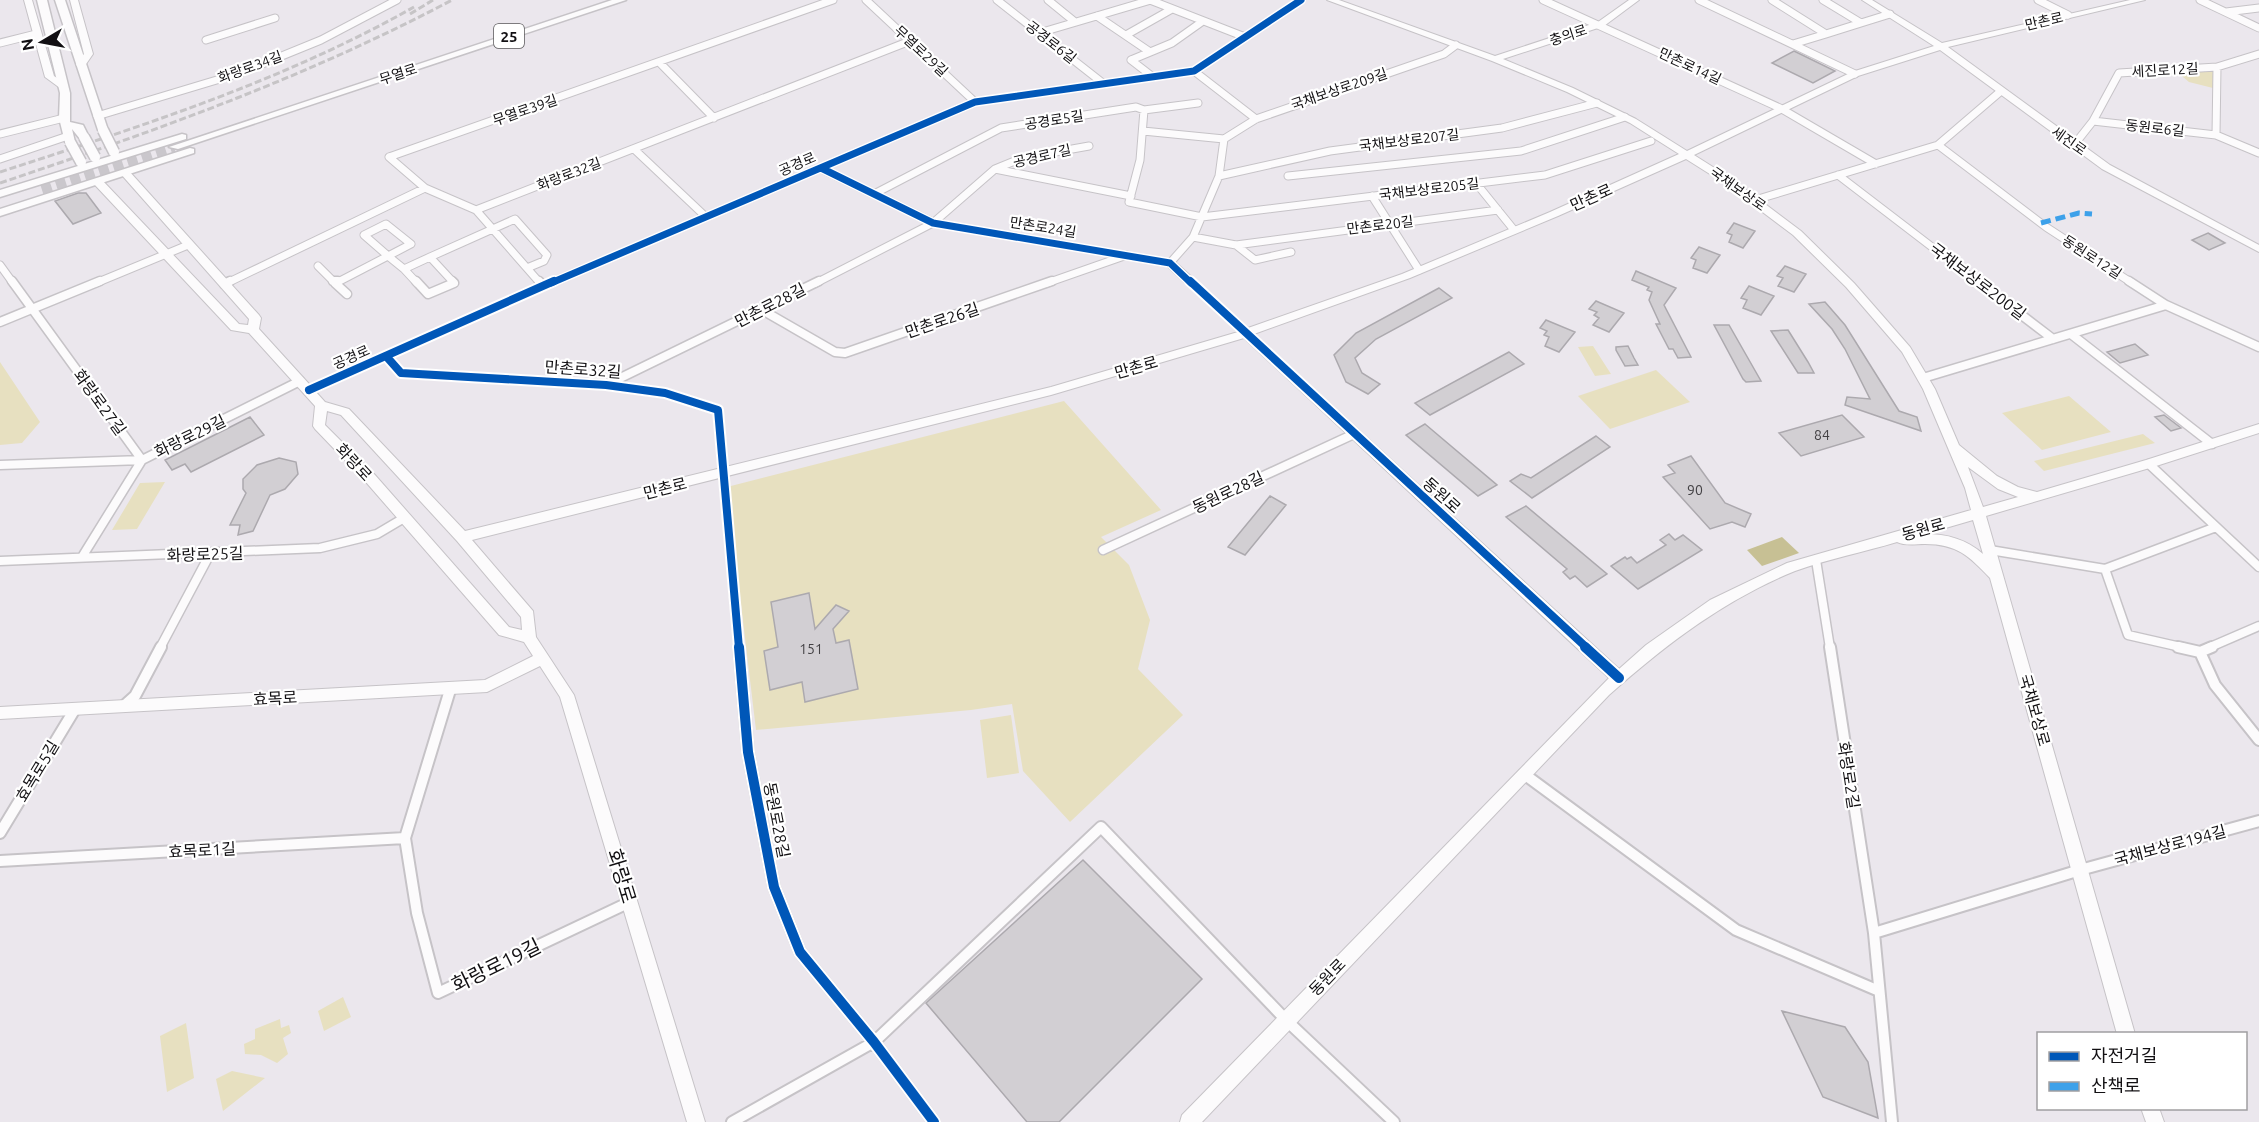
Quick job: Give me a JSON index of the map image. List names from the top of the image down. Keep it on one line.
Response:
{"streets":{"main road":["만촌로","충의로","25","무열로","세진로","공경로","국채보상로","만촌로24길","화랑로","동원로","효목로"],"street":["공경로6길","무열로29길","만촌로14길","화랑로34길","세진로12길","국채보상로209길","무열로39길","공경로5길","동원로6길","국채보상로207길","공경로7길","화랑로32길","국채보상로205길","만촌로20길","동원로12길","국채보상로200길","만촌로28길","만촌로26길","만촌로32길","화랑로27길","화랑로29길","동원로28길","화랑로25길","효목로5길","화랑로2길","국채보상로194길","효목로1길","화랑로19길"]},"crossings":[["만촌로","만촌로14길"],["만촌로","세진로"],["만촌로","국채보상로"],["만촌로","만촌로32길"],["만촌로","화랑로"],["만촌로","동원로28길"],["만촌로","동원로"],["충의로","만촌로14길"],["충의로","국채보상로"],["공경로6길","공경로"],["무열로29길","공경로"],["무열로29길","화랑로32길"],["세진로12길","동원로6길"],["세진로12길","세진로"],["국채보상로209길","국채보상로"],["공경로5길","만촌로24길"],["국채보상로207길","국채보상로"],["공경로","만촌로24길"],["공경로","만촌로32길"],["국채보상로","동원로"],["국채보상로","국채보상로194길"],["만촌로24길","만촌로28길"],["만촌로24길","만촌로26길"],["만촌로28길","만촌로26길"],["만촌로28길","만촌로32길"],["만촌로32길","동원로28길"],["화랑로27길","화랑로29길"],["화랑로","화랑로25길"],["화랑로","효목로"],["화랑로","화랑로19길"],["동원로28길","동원로"],["동원로","화랑로2길"],["효목로","효목로5길"],["효목로1길","화랑로19길"]],"house_numbers":["84","90","151"],"legend":["자전거길","산책로"],"north":"left"}
